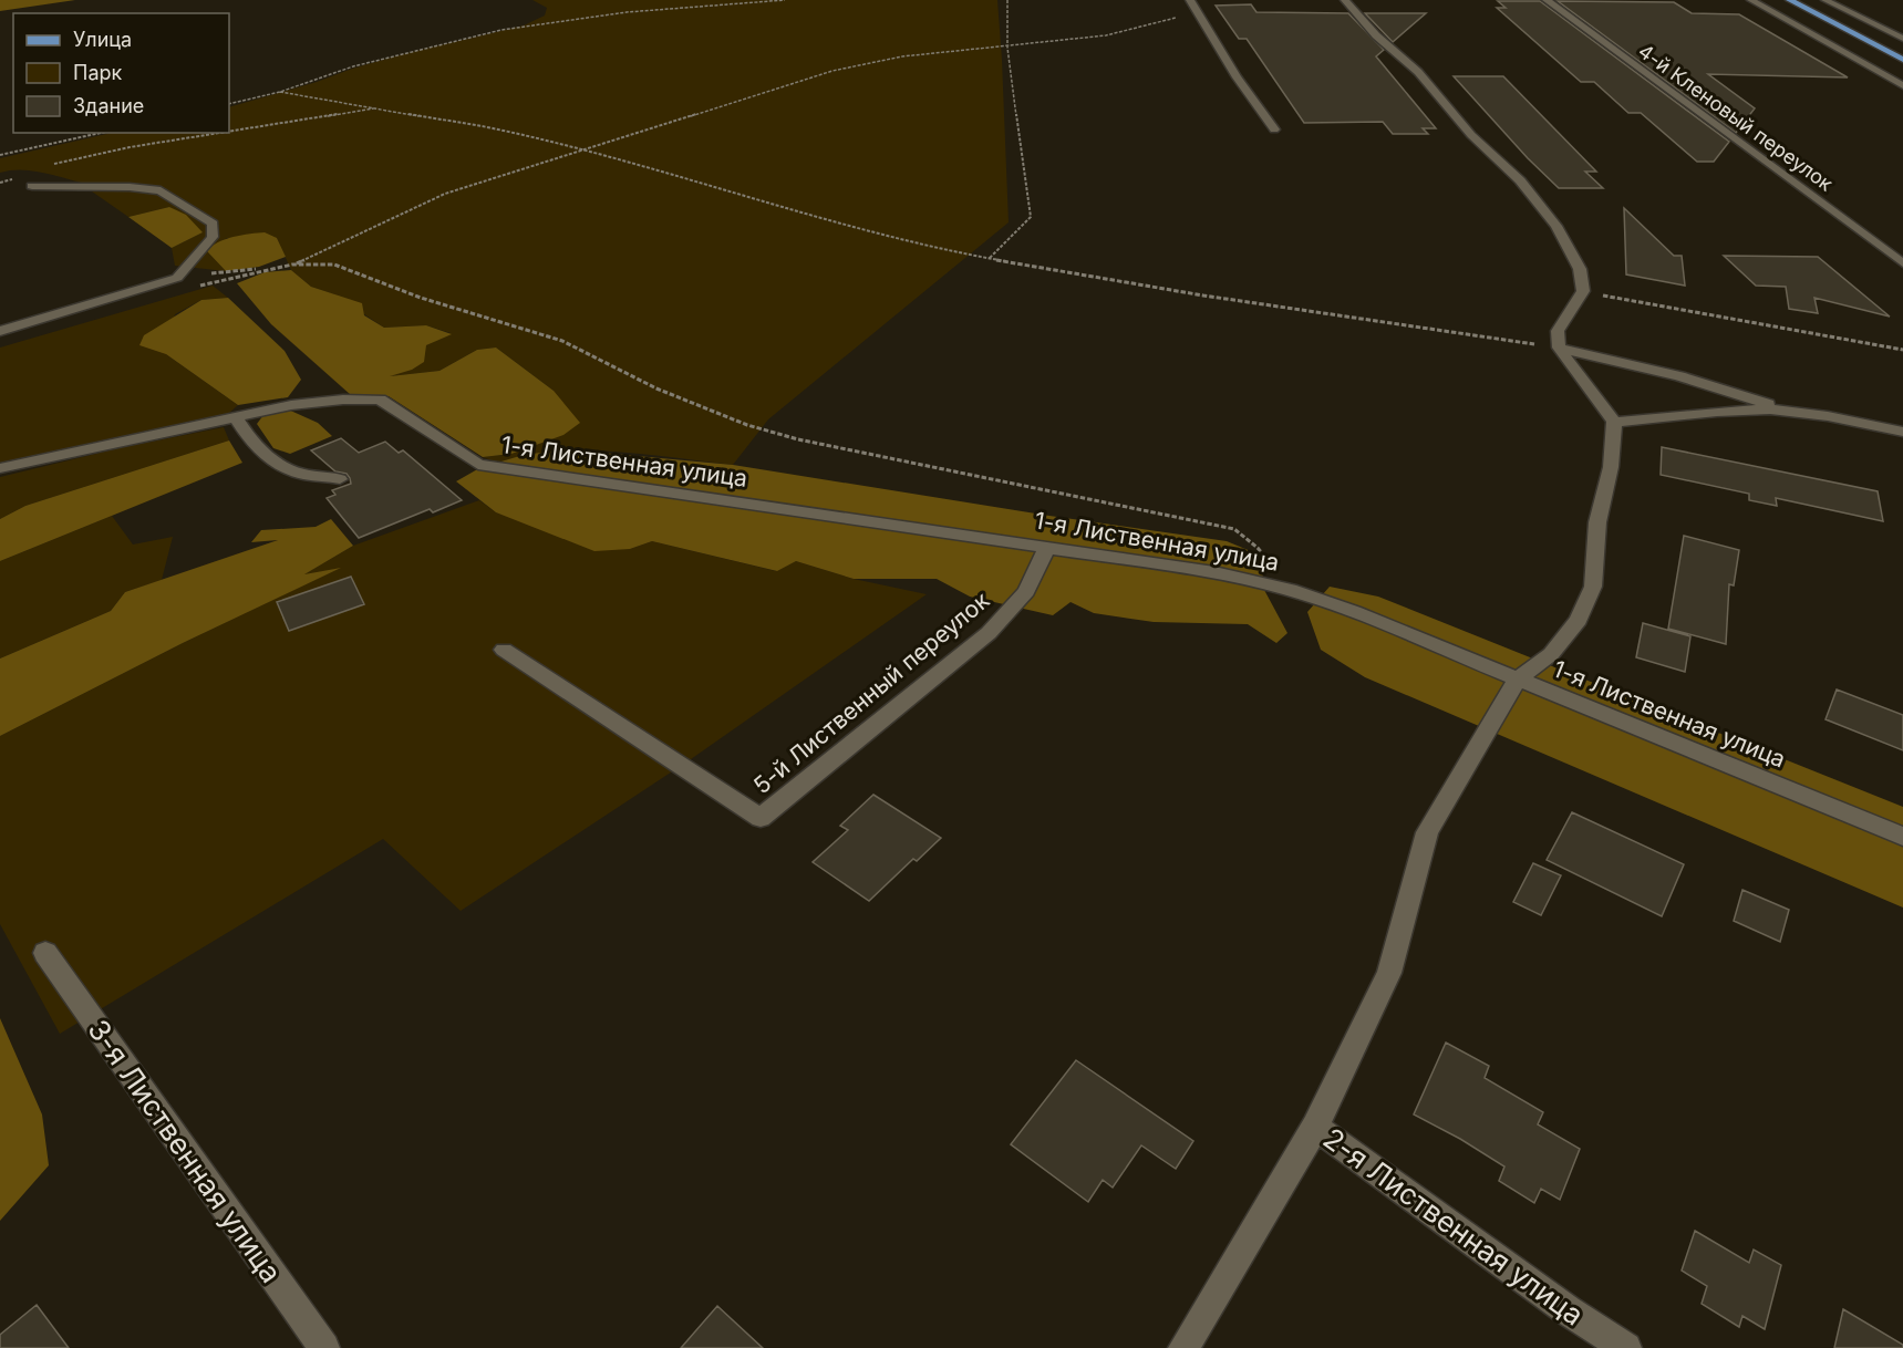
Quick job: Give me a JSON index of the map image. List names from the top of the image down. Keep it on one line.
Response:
{"streets":{"street":["4-й Кленовый переулок","1-я Лиственная улица","5-й Лиственный переулок","3-я Лиственная улица","2-я Лиственная улица"]},"crossings":[["1-я Лиственная улица","5-й Лиственный переулок"]],"legend":["Улица","Парк","Здание"]}
